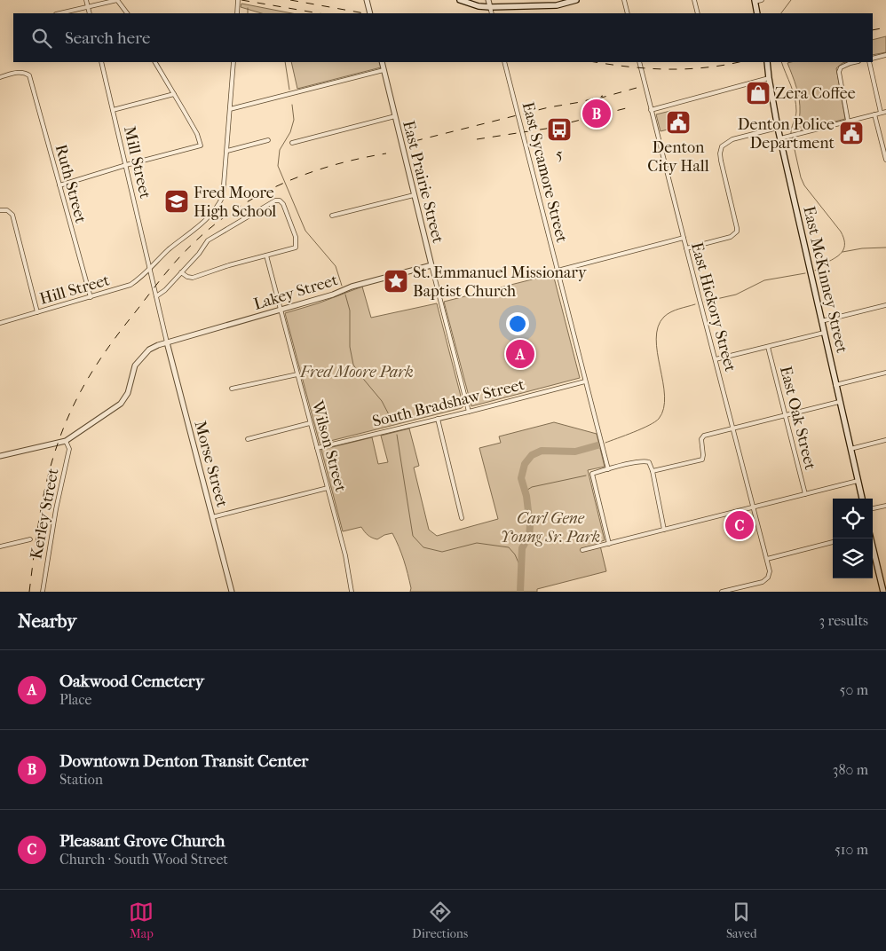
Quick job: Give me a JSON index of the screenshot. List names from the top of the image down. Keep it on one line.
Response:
{"streets":{"main road":["East McKinney Street"],"street":["Mill Street","East Sycamore Street","East Prairie Street","Ruth Street","Hill Street","Lakey Street","East Hickory Street","South Bradshaw Street","East Oak Street","Wilson Street","Morse Street","Kerley Street"]},"crossings":[["Mill Street","Hill Street"],["Mill Street","Lakey Street"],["Mill Street","Morse Street"],["East Sycamore Street","South Bradshaw Street"],["East Prairie Street","Lakey Street"],["East Prairie Street","South Bradshaw Street"],["Ruth Street","Hill Street"],["Lakey Street","Wilson Street"],["Lakey Street","Morse Street"],["Lakey Street","Kerley Street"],["South Bradshaw Street","Wilson Street"]],"parks":["Fred Moore Park","Carl Gene Young Sr. Park"],"places":{"shop":["Zera Coffee"],"public building":["Denton City Hall","Denton Police Department"],"bus stop":["5"],"school or university":["Fred Moore High School"],"place":["St. Emmanuel Missionary Baptist Church"]},"page":{"search":"Search here","pins":["B","A","C"],"heading":["Nearby","3 results"],"list":[{"mark":"A","name":"Oakwood Cemetery","note":"Place","value":"50 m"},{"mark":"B","name":"Downtown Denton Transit Center","note":"Station","value":"380 m"},{"mark":"C","name":"Pleasant Grove Church","note":"Church · South Wood Street","value":"510 m"}],"nav":["Map","Directions","Saved"]}}
